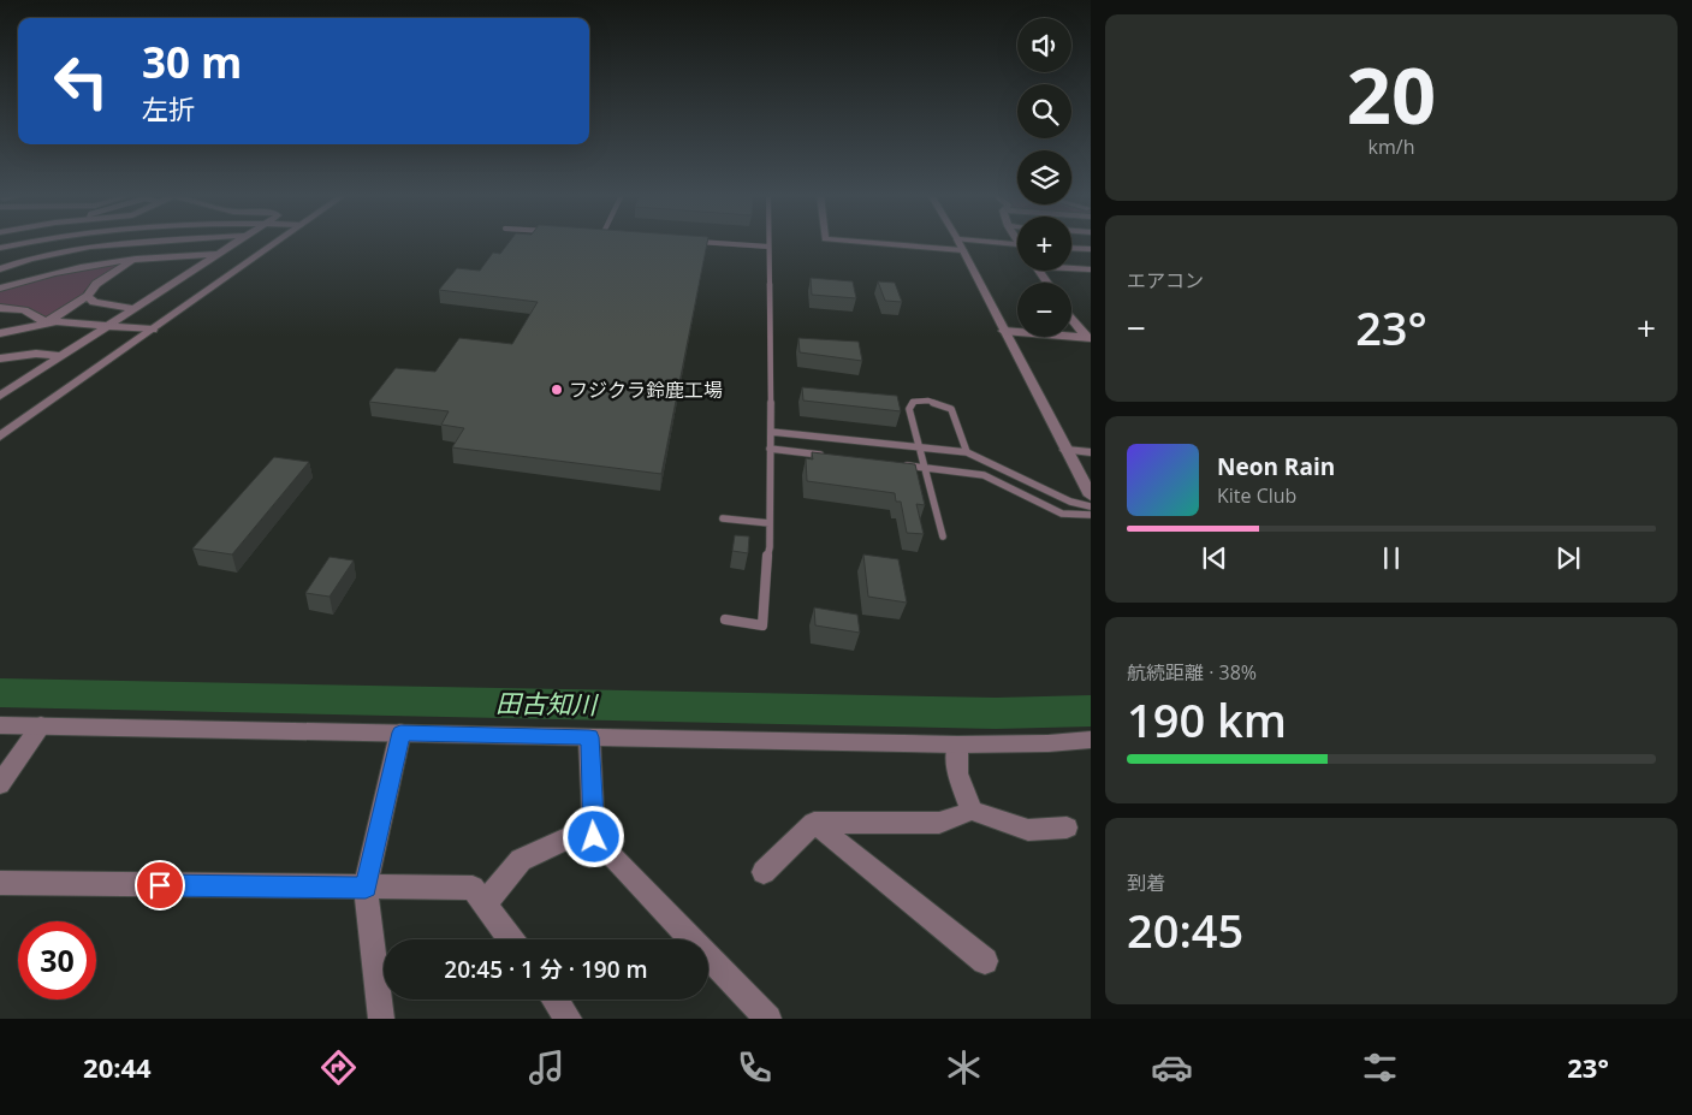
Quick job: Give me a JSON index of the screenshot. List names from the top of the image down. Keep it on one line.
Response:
{"water":["田古知川"],"places":["フジクラ鈴鹿工場"],"page":{"tile":[["20","km/h"],"エアコン",["航続距離 · 38%","190 km"],["到着","20:45"]],"map_buttons":["+","−"],"turn":["30 m","左折"],"heat":["−","23°","+"],"song":["Neon Rain","Kite Club"],"limit":"30","trip":"20:45 · 1 分 · 190 m","tabs":["20:44","23°"]}}
